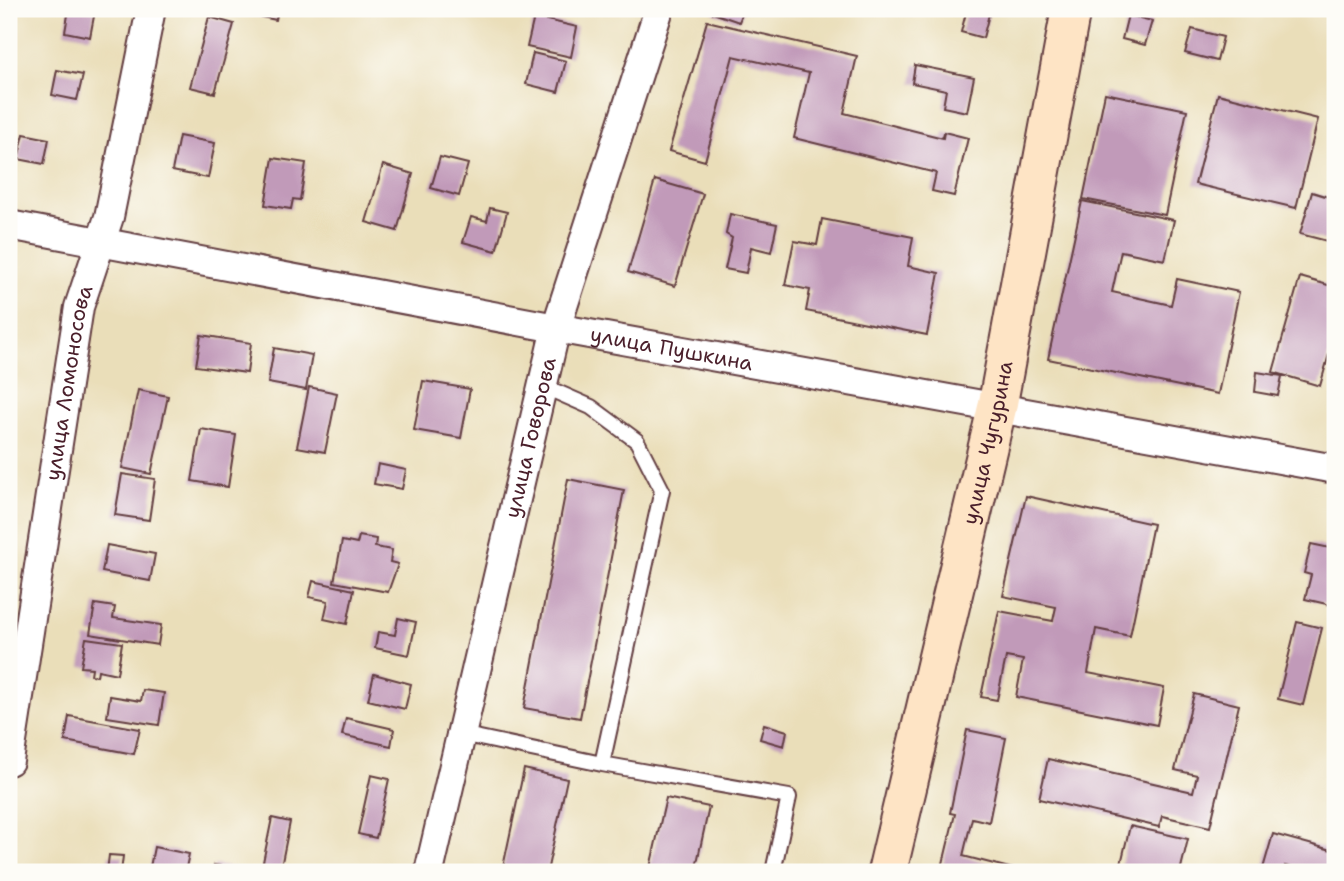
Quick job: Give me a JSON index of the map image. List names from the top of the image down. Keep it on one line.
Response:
{"streets":{"street":["улица Пушкина","улица Ломоносова","улица Говорова","улица Чугурина"]},"crossings":[["улица Пушкина","улица Ломоносова"],["улица Пушкина","улица Говорова"],["улица Пушкина","улица Чугурина"]]}
